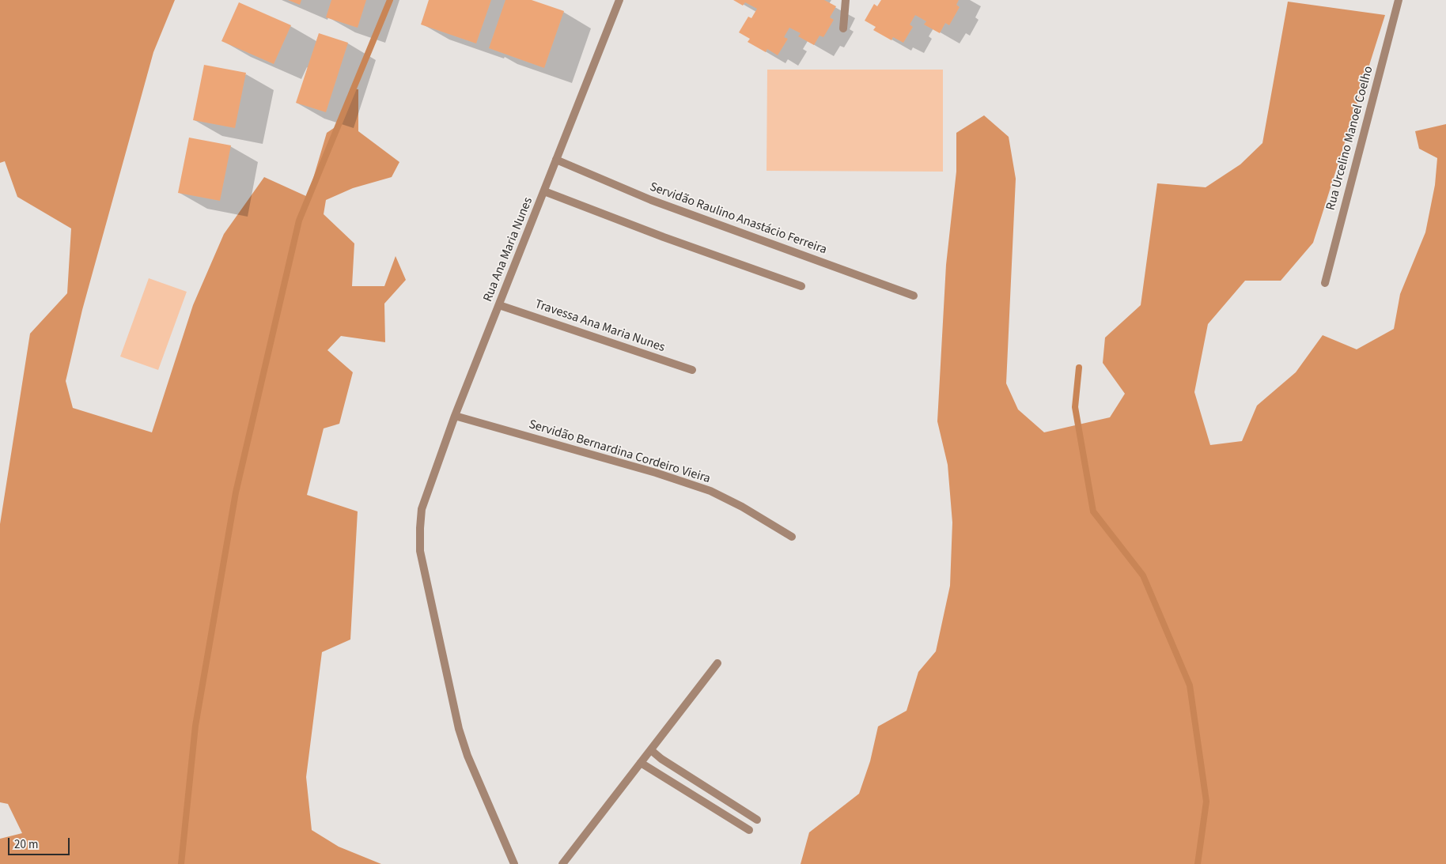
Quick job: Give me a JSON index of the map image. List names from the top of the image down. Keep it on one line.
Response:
{"streets":{"street":["Rua Urcelino Manoel Coelho","Servidão Raulino Anastácio Ferreira","Rua Ana Maria Nunes","Travessa Ana Maria Nunes","Servidão Bernardina Cordeiro Vieira"]},"crossings":[["Servidão Raulino Anastácio Ferreira","Rua Ana Maria Nunes"],["Rua Ana Maria Nunes","Travessa Ana Maria Nunes"],["Rua Ana Maria Nunes","Servidão Bernardina Cordeiro Vieira"]],"scale_bar":"20 m"}
